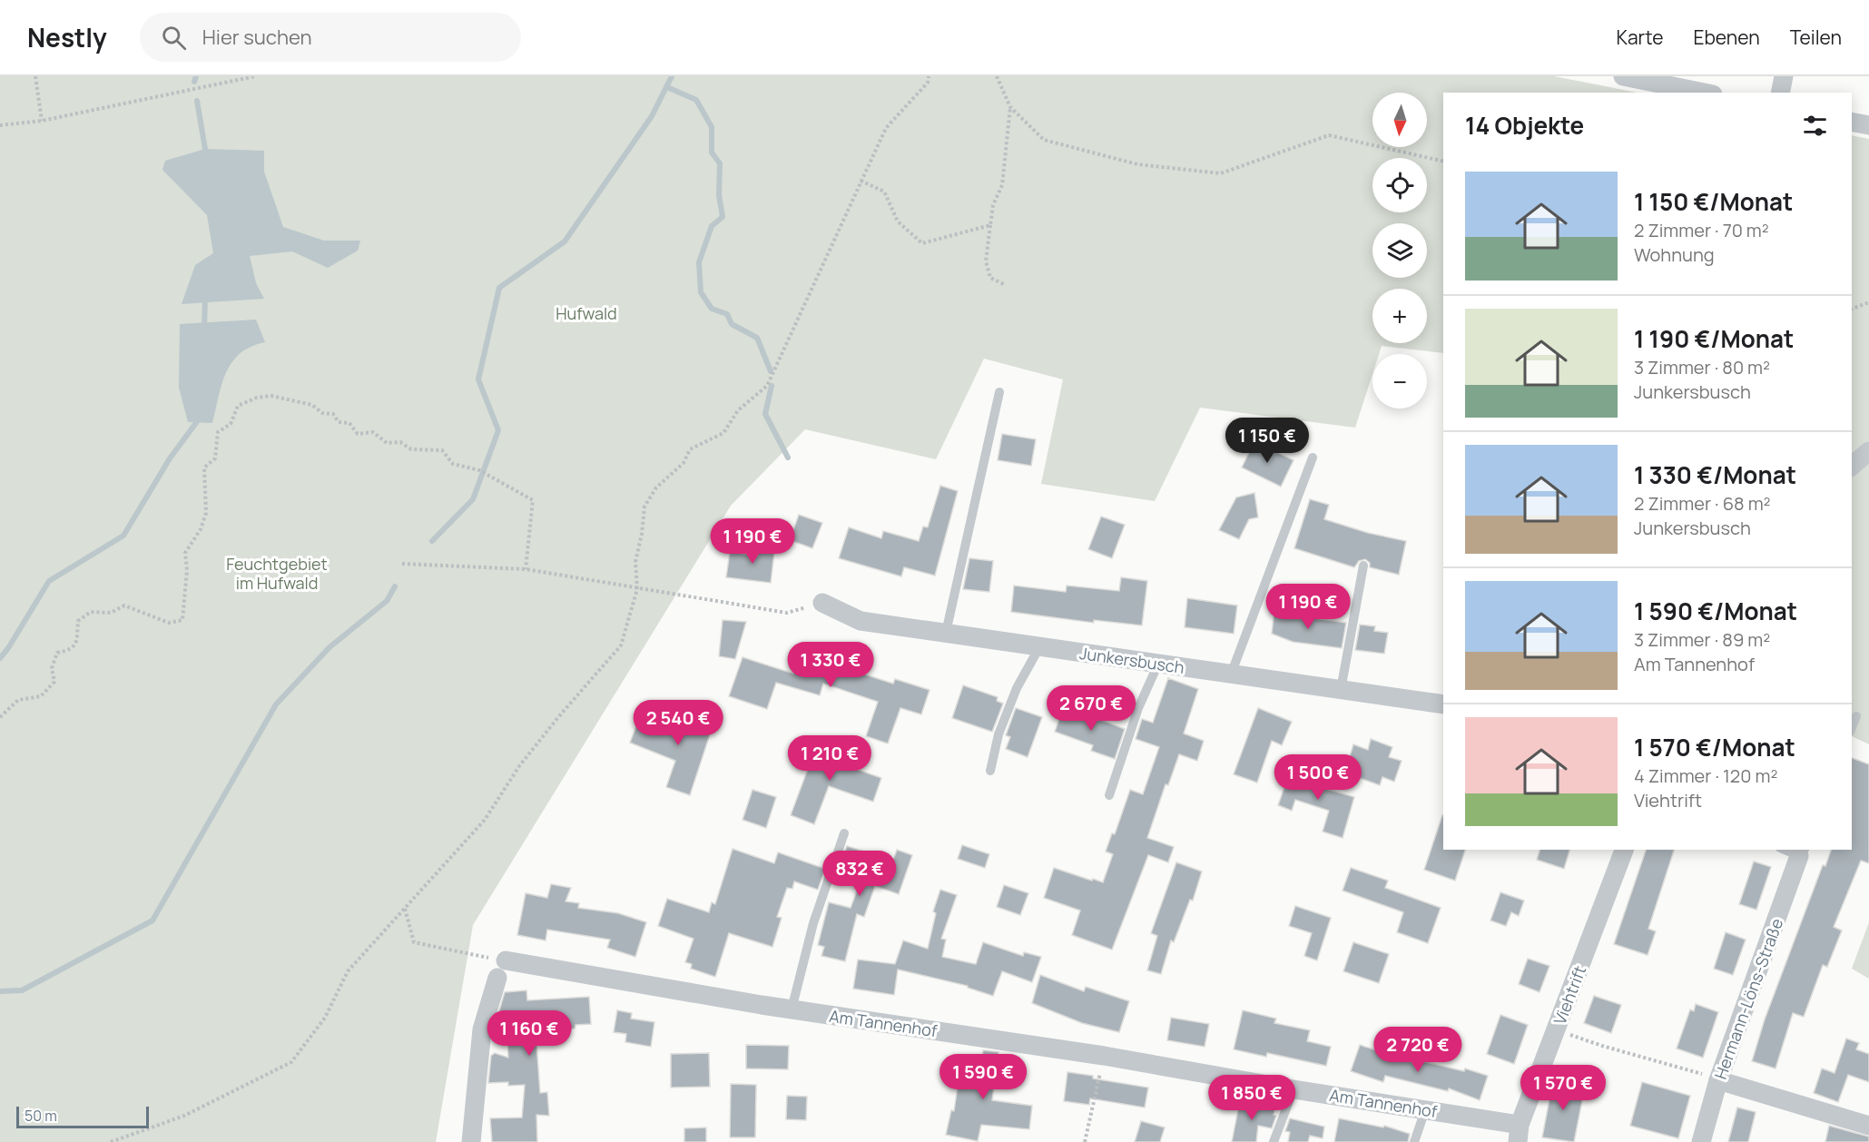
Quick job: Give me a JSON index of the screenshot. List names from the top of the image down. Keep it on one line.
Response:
{"streets":{"street":["Junkersbusch","Viehtrift","Hermann-Löns-Straße","Am Tannenhof"]},"crossings":[["Viehtrift","Am Tannenhof"]],"parks":["Hufwald","Feuchtgebiet im Hufwald"],"scale_bar":"50 m","north":"bottom","page":{"header":"Nestly","search":"Hier suchen","nav":["Karte","Ebenen","Teilen"],"map_buttons":["+","−"],"heading":"14 Objekte","list":[{"name":"1 150 €/Monat","note":"2 Zimmer · 70 m² · Wohnung"},{"name":"1 190 €/Monat","note":"3 Zimmer · 80 m² · Junkersbusch"},{"name":"1 330 €/Monat","note":"2 Zimmer · 68 m² · Junkersbusch"},{"name":"1 590 €/Monat","note":"3 Zimmer · 89 m² · Am Tannenhof"},{"name":"1 570 €/Monat","note":"4 Zimmer · 120 m² · Viehtrift"}],"price":["1 150 €","1 190 €","1 190 €","1 330 €","2 670 €","2 540 €","1 210 €","1 500 €","832 €","1 160 €","2 720 €","1 590 €","1 570 €","1 850 €"],"scale":"50 m"}}
